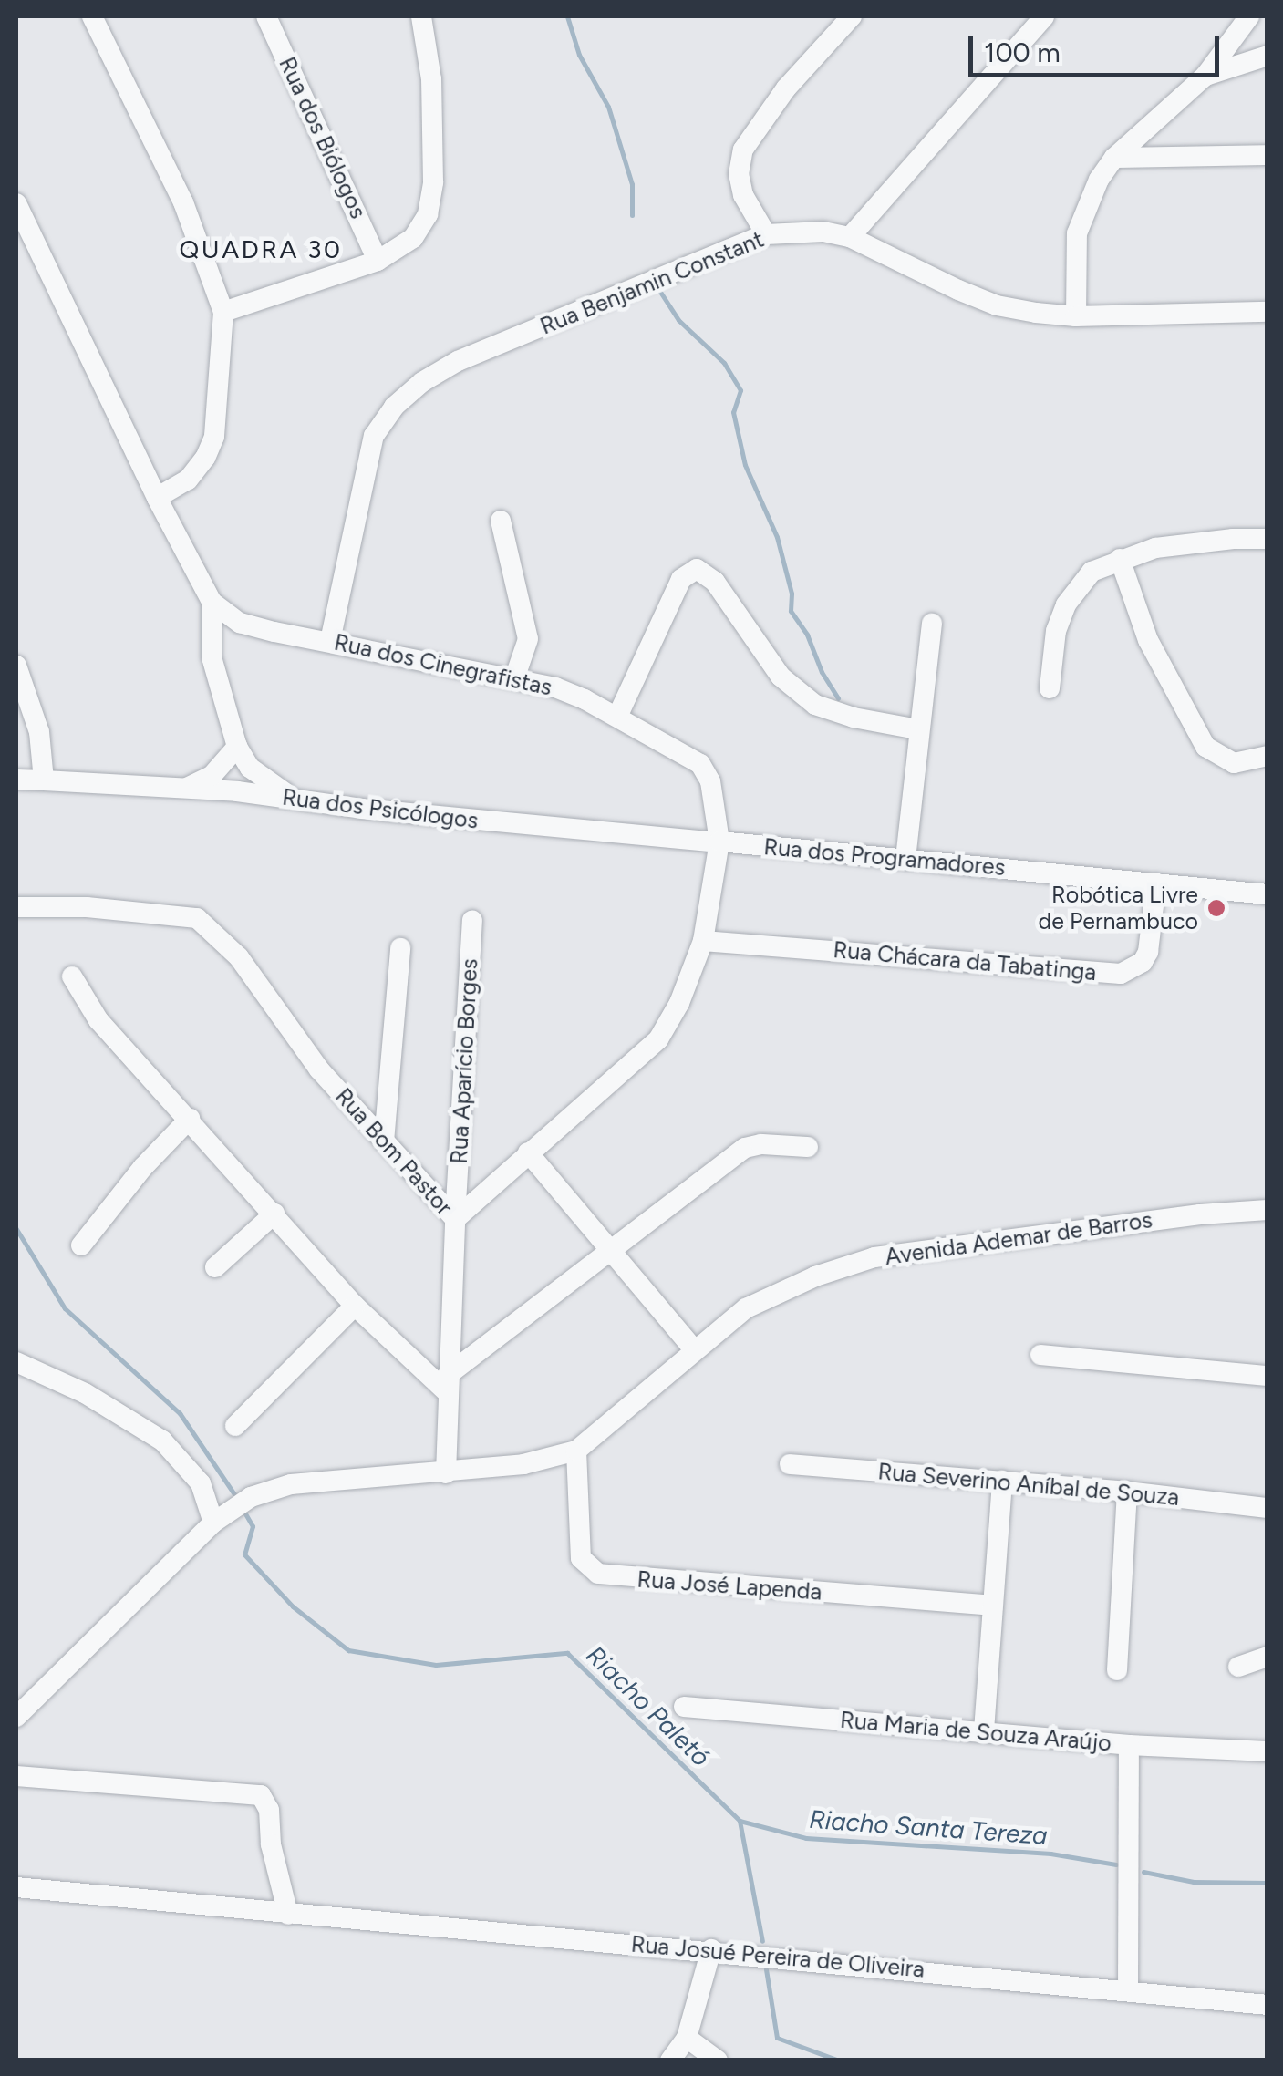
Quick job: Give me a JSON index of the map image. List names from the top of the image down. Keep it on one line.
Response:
{"streets":{"street":["Rua dos Biólogos","Rua Benjamin Constant","Rua dos Cinegrafistas","Rua dos Psicólogos","Rua dos Programadores","Rua Chácara da Tabatinga","Rua Aparício Borges","Rua Bom Pastor","Avenida Ademar de Barros","Rua Severino Aníbal de Souza","Rua José Lapenda","Rua Maria de Souza Araújo","Rua Josué Pereira de Oliveira"]},"crossings":[["Rua Benjamin Constant","Rua dos Cinegrafistas"],["Rua dos Cinegrafistas","Rua dos Psicólogos"],["Rua dos Cinegrafistas","Rua dos Programadores"],["Rua dos Cinegrafistas","Rua Chácara da Tabatinga"],["Rua dos Cinegrafistas","Rua Bom Pastor"],["Rua dos Psicólogos","Rua dos Programadores"],["Rua dos Programadores","Rua Chácara da Tabatinga"],["Rua Chácara da Tabatinga","Rua Bom Pastor"],["Rua Aparício Borges","Rua Bom Pastor"],["Rua Aparício Borges","Avenida Ademar de Barros"],["Avenida Ademar de Barros","Rua José Lapenda"]],"districts":["QUADRA 30"],"water":["Riacho Paletó","Riacho Santa Tereza"],"places":["Robótica Livre de Pernambuco"],"scale_bar":"100 m"}
